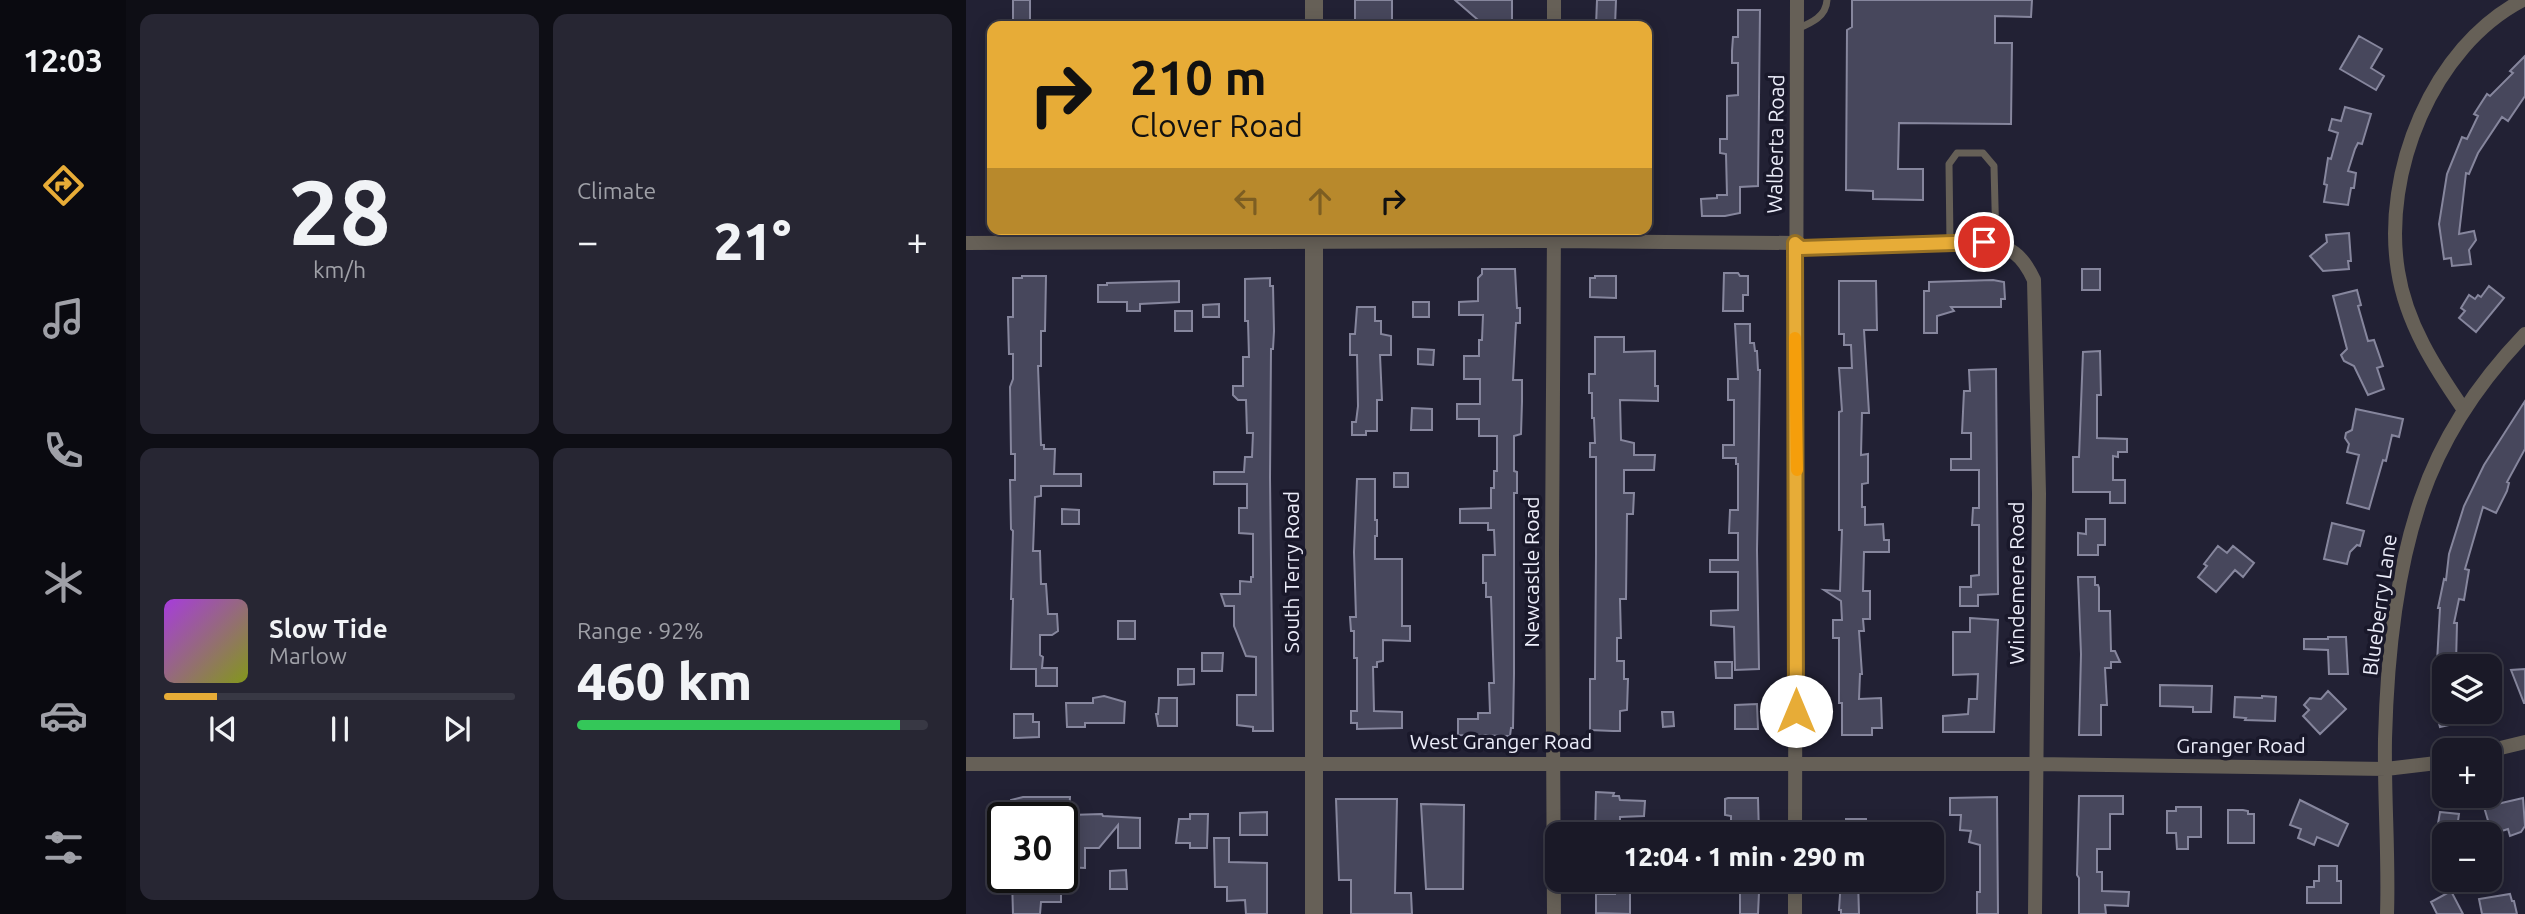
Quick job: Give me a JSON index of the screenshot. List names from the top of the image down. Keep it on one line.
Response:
{"streets":{"street":["Walberta Road","South Terry Road","Newcastle Road","Windemere Road","Blueberry Lane","West Granger Road","Granger Road"]},"crossings":[["Walberta Road","West Granger Road"],["South Terry Road","West Granger Road"],["Newcastle Road","West Granger Road"],["Windemere Road","West Granger Road"],["Windemere Road","Granger Road"],["Blueberry Lane","Granger Road"],["West Granger Road","Granger Road"]],"page":{"tabs":"12:03","tile":[["28","km/h"],"Climate",["Range · 92%","460 km"]],"turn":["210 m","Clover Road"],"heat":["−","21°","+"],"song":["Slow Tide","Marlow"],"map_buttons":["+","−"],"limit":"30","trip":"12:04 · 1 min · 290 m"}}
